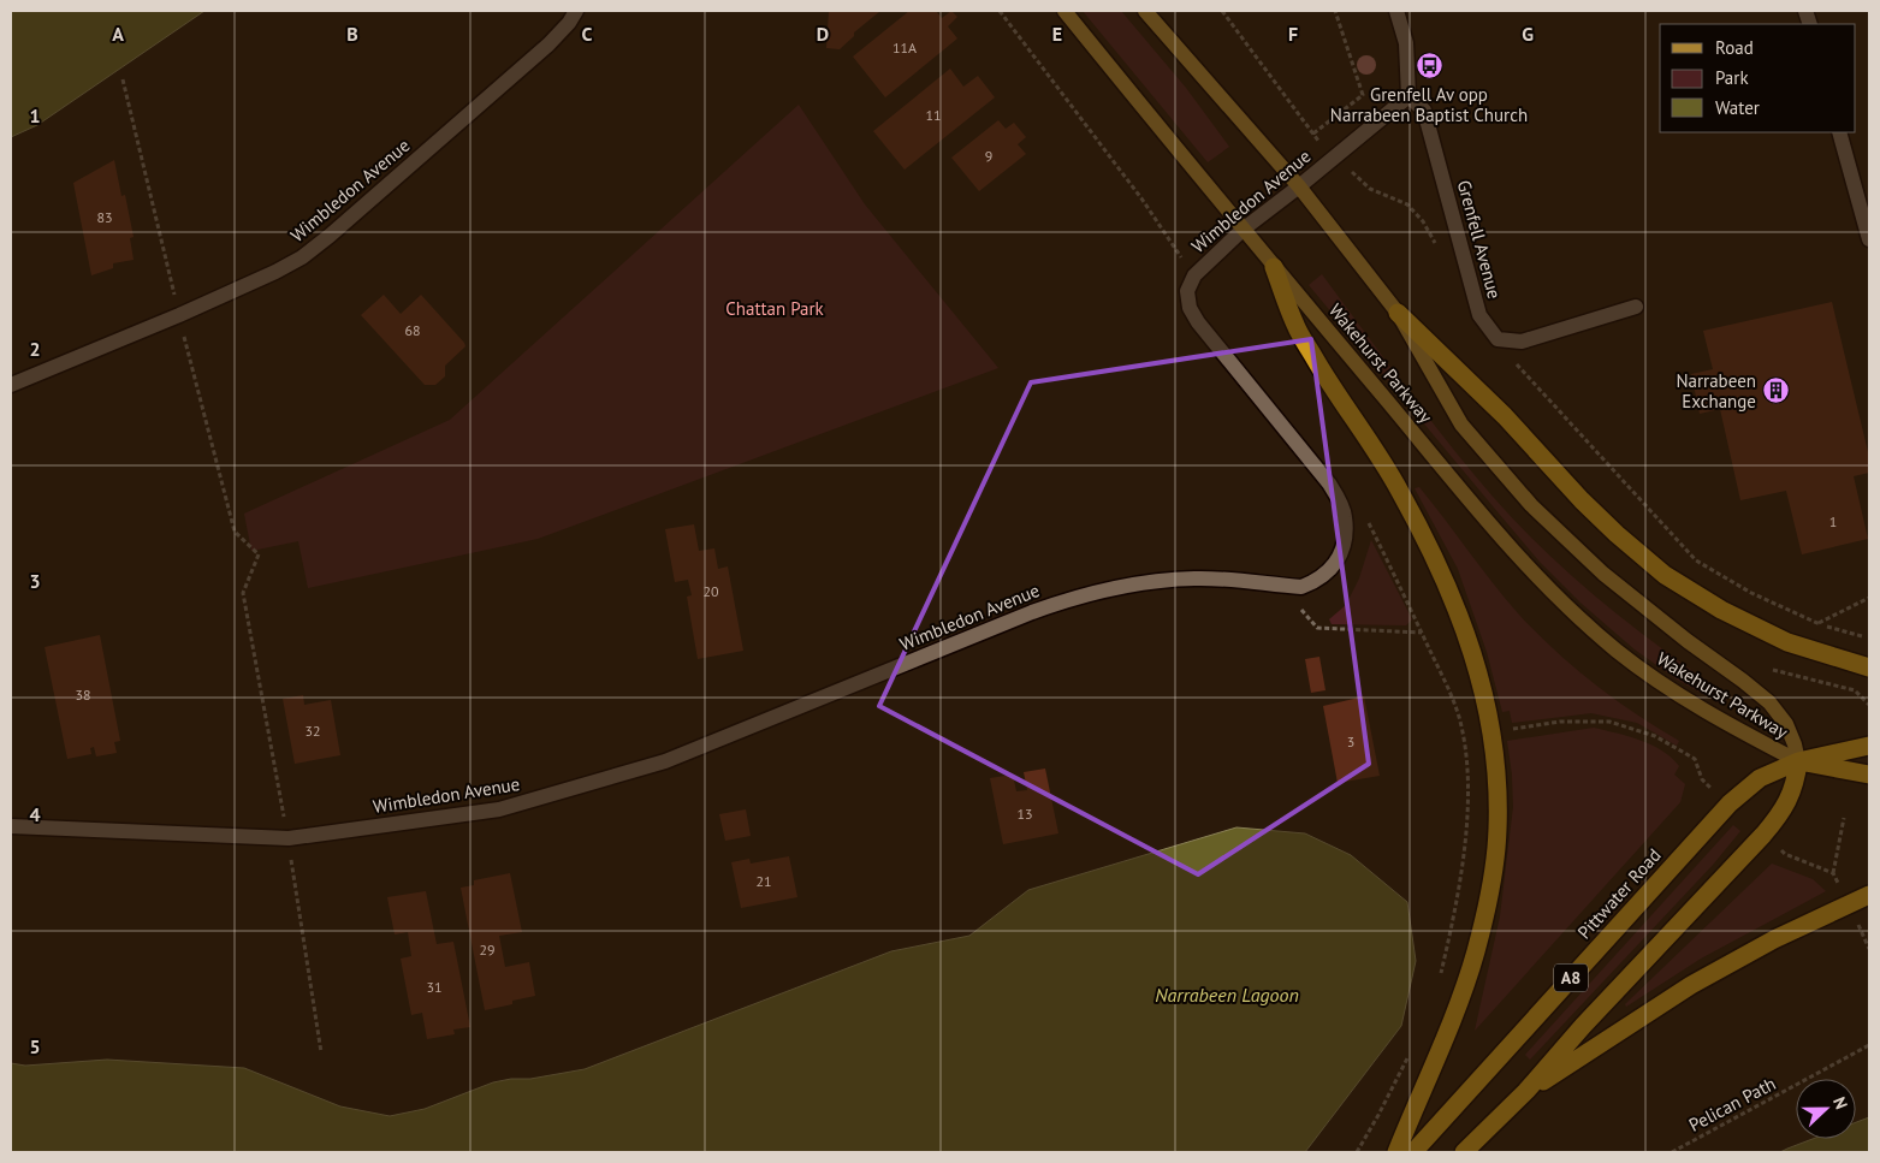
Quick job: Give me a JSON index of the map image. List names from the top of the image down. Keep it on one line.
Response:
{"streets":{"highway":["Pittwater Road","A8"],"main road":["Wakehurst Parkway"],"street":["Wimbledon Avenue","Grenfell Avenue"],"path":["Pelican Path"]},"crossings":[["Wimbledon Avenue","Grenfell Avenue"],["Wimbledon Avenue","Wakehurst Parkway"],["Wakehurst Parkway","Pittwater Road"],["Wakehurst Parkway","A8"],["Pittwater Road","A8"]],"water":["Narrabeen Lagoon"],"parks":["Chattan Park"],"places":{"bus stop":["Grenfell Av opp Narrabeen Baptist Church"],"building":["Narrabeen Exchange"]},"house_numbers":["11A","11","9","83","68","1","20","38","32","3","13","21","29","31"],"legend":["Road","Park","Water"],"north":"right","grid":{"columns":["A","B","C","D","E","F","G"],"rows":["1","2","3","4","5"]}}
